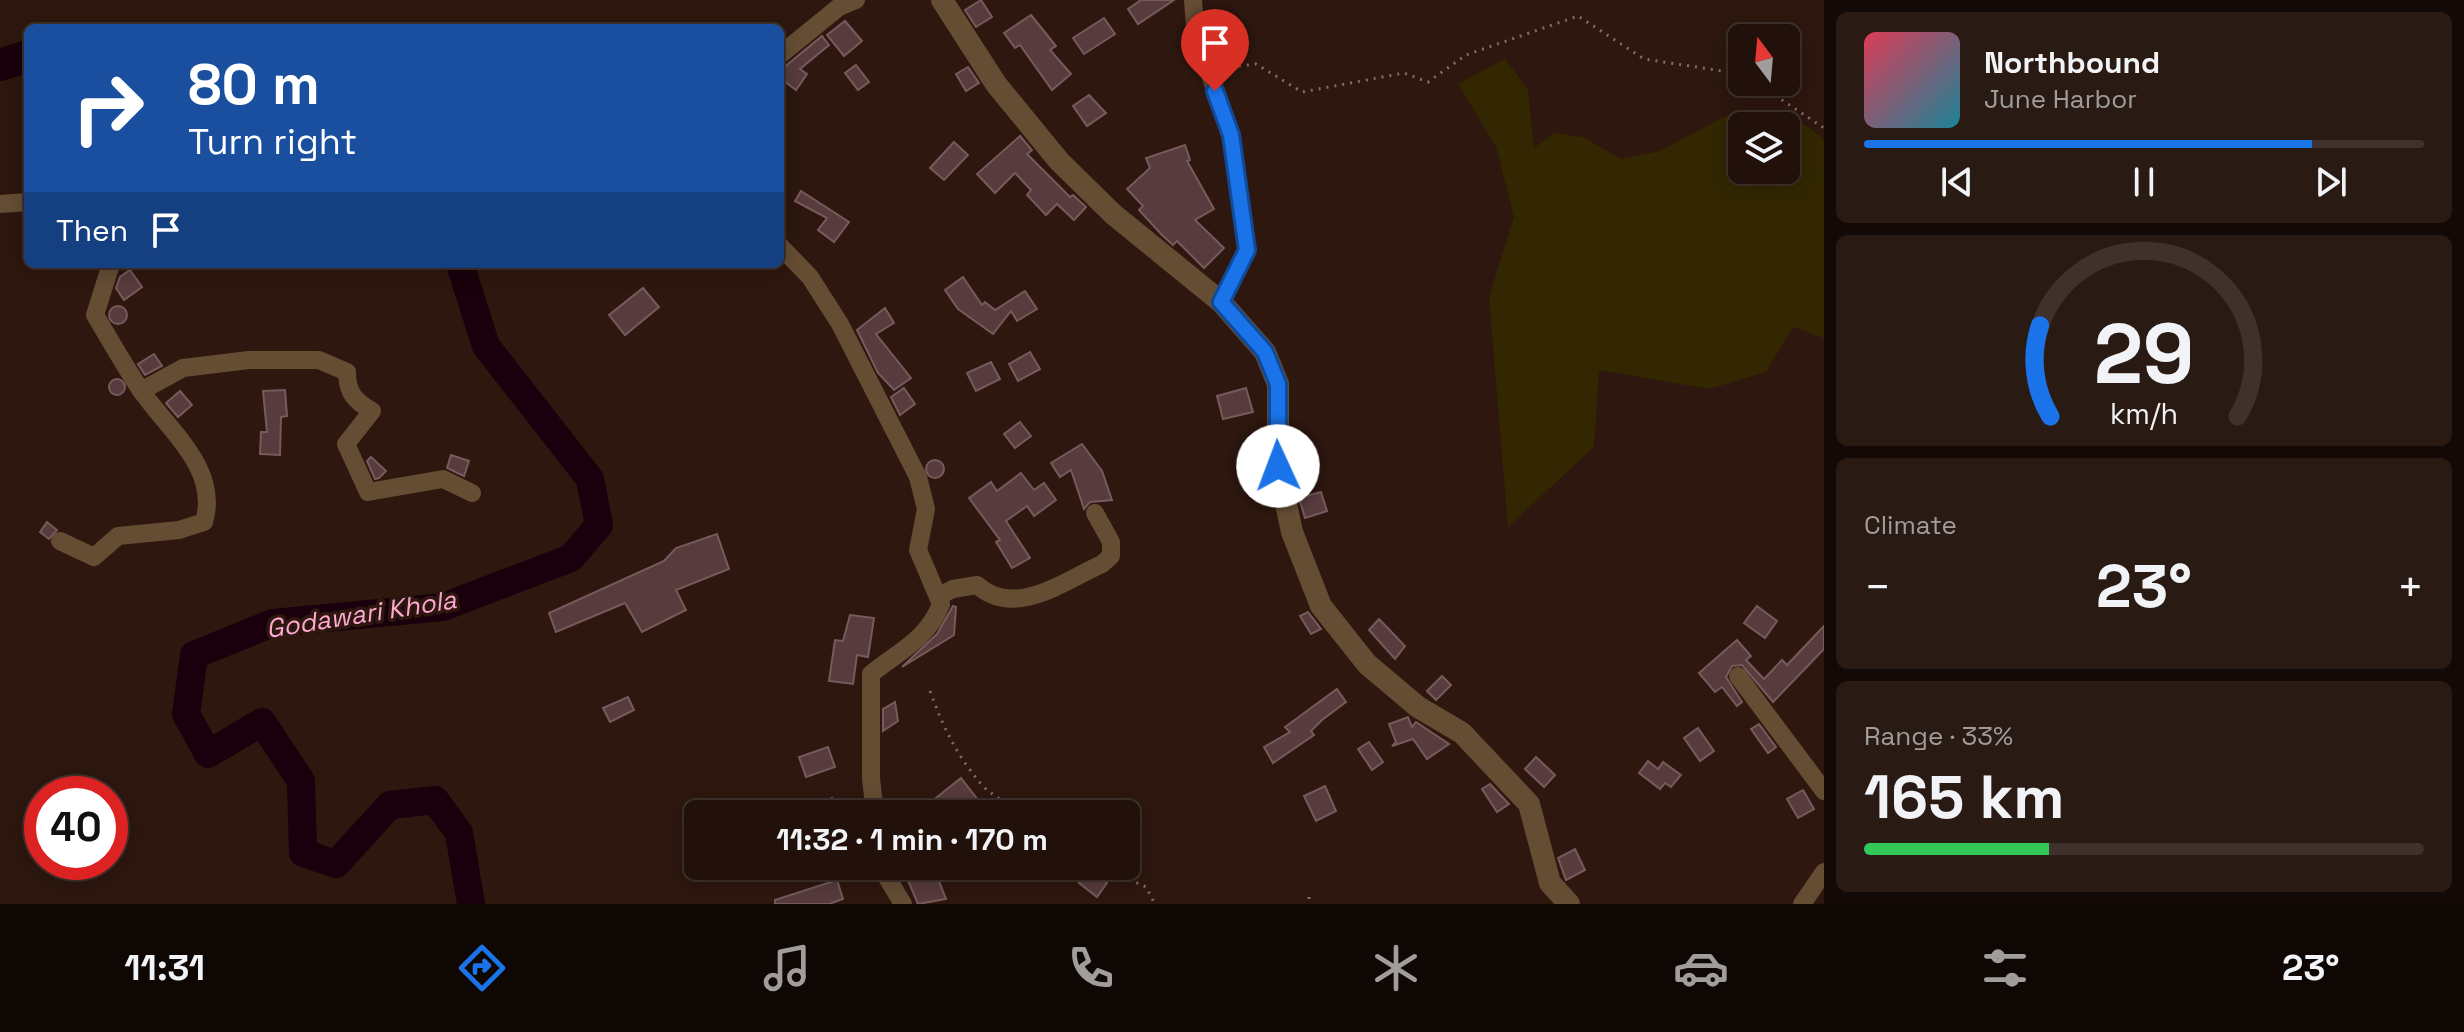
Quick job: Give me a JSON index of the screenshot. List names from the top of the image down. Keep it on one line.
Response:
{"water":["Godawari Khola"],"north":"top","page":{"turn":["80 m","Turn right"],"song":["Northbound","June Harbor"],"then":"Then","tile":["Climate",["Range · 33%","165 km"]],"heat":["−","23°","+"],"limit":"40","trip":"11:32 · 1 min · 170 m","tabs":["11:31","23°"],"gauge":["29","km/h"]}}
